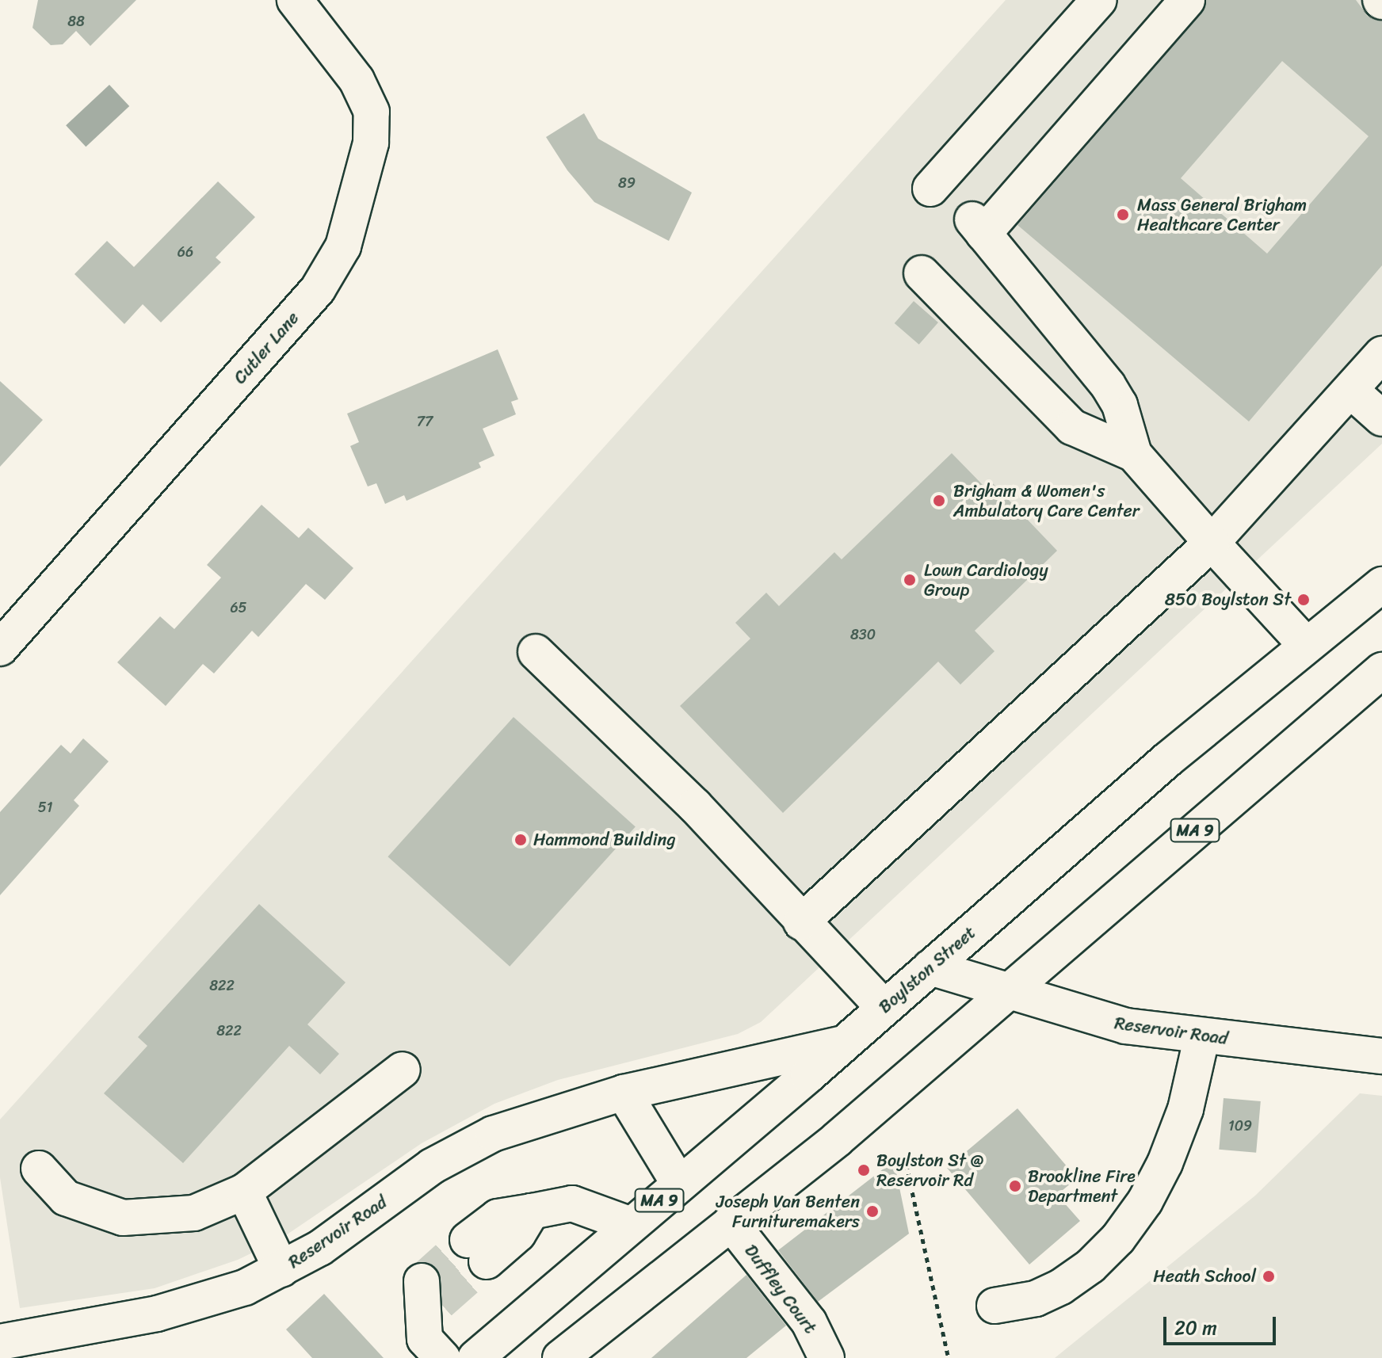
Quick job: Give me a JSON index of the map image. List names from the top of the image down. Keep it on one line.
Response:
{"streets":{"main road":["Cutler Lane","MA 9","Boylston Street","Reservoir Road","Duffley Court"]},"crossings":[["MA 9","Reservoir Road"],["MA 9","Duffley Court"],["Boylston Street","Reservoir Road"]],"places":["Mass General Brigham Healthcare Center","Brigham & Women's Ambulatory Care Center","Lown Cardiology Group","850 Boylston St","Hammond Building","Boylston St @ Reservoir Rd","Brookline Fire Department","Joseph Van Benten Furnituremakers","Heath School"],"house_numbers":["88","89","66","77","65","830","51","822","822","109"],"scale_bar":"20 m"}
